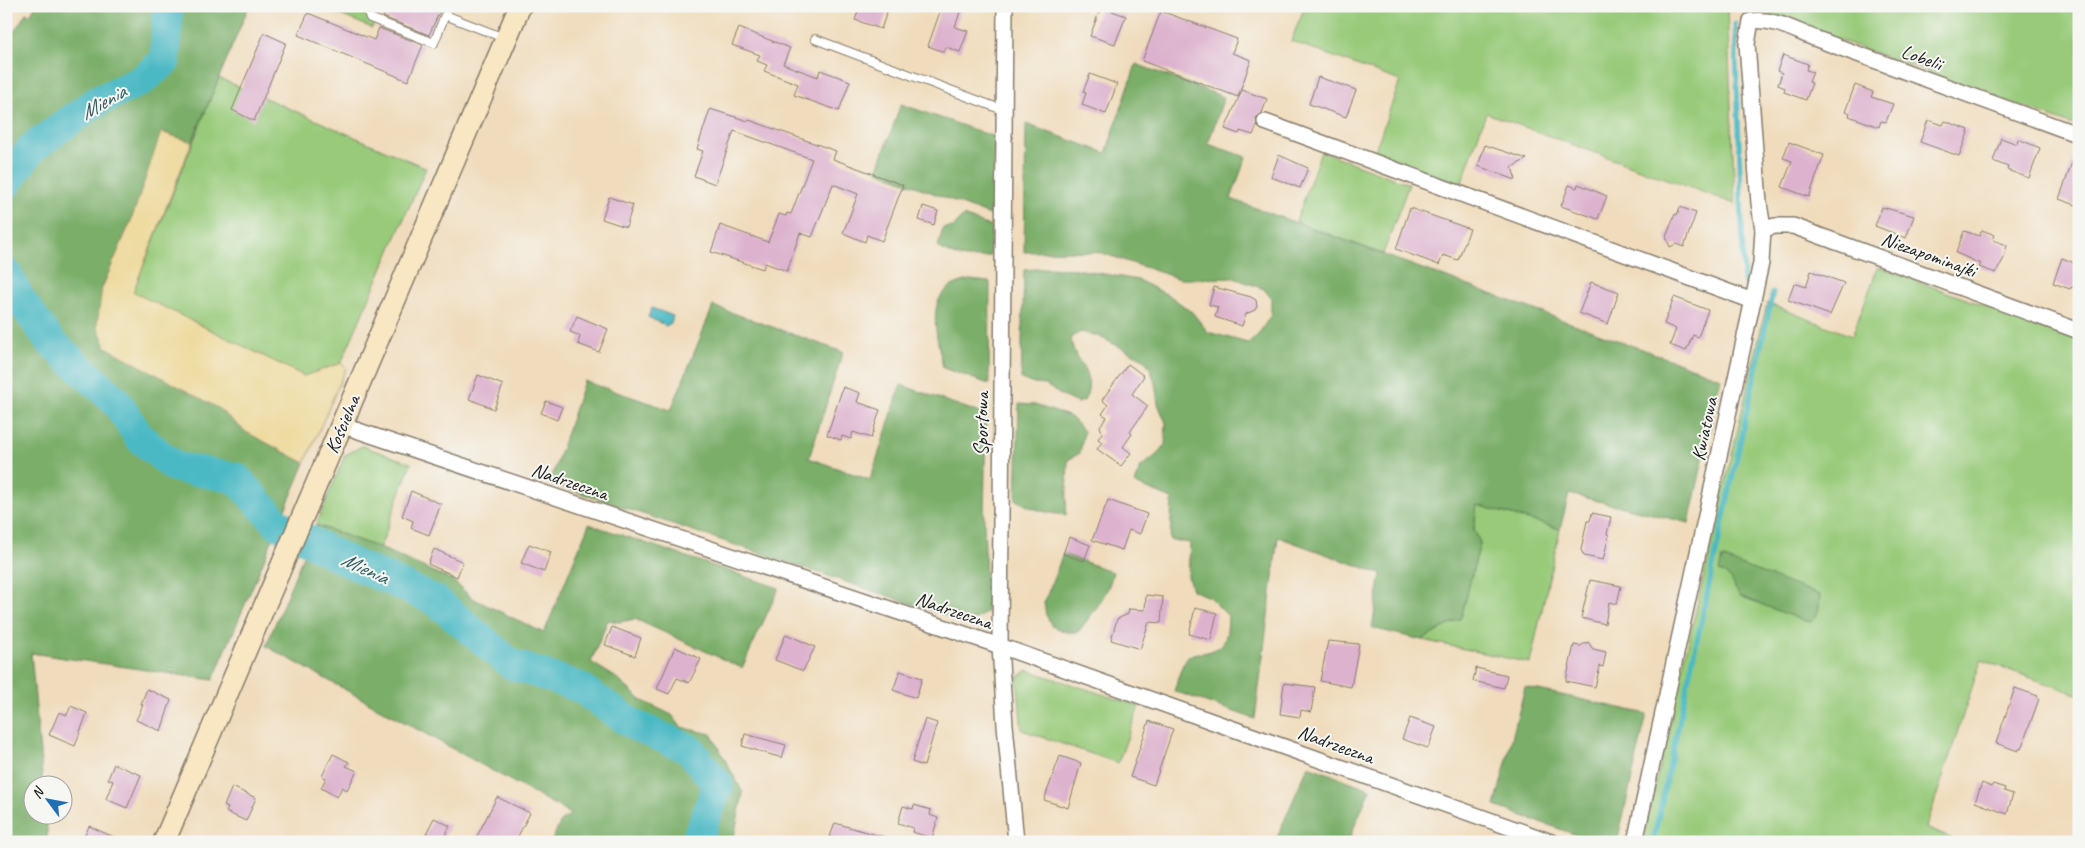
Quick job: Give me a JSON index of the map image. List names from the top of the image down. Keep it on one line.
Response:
{"streets":{"street":["Lobelii","Niezapominajki","Kościelna","Sportowa","Kwiatowa","Nadrzeczna"]},"crossings":[["Lobelii","Kwiatowa"],["Niezapominajki","Kwiatowa"],["Kościelna","Nadrzeczna"],["Sportowa","Nadrzeczna"]],"water":["Mienia"],"north":"top left"}
